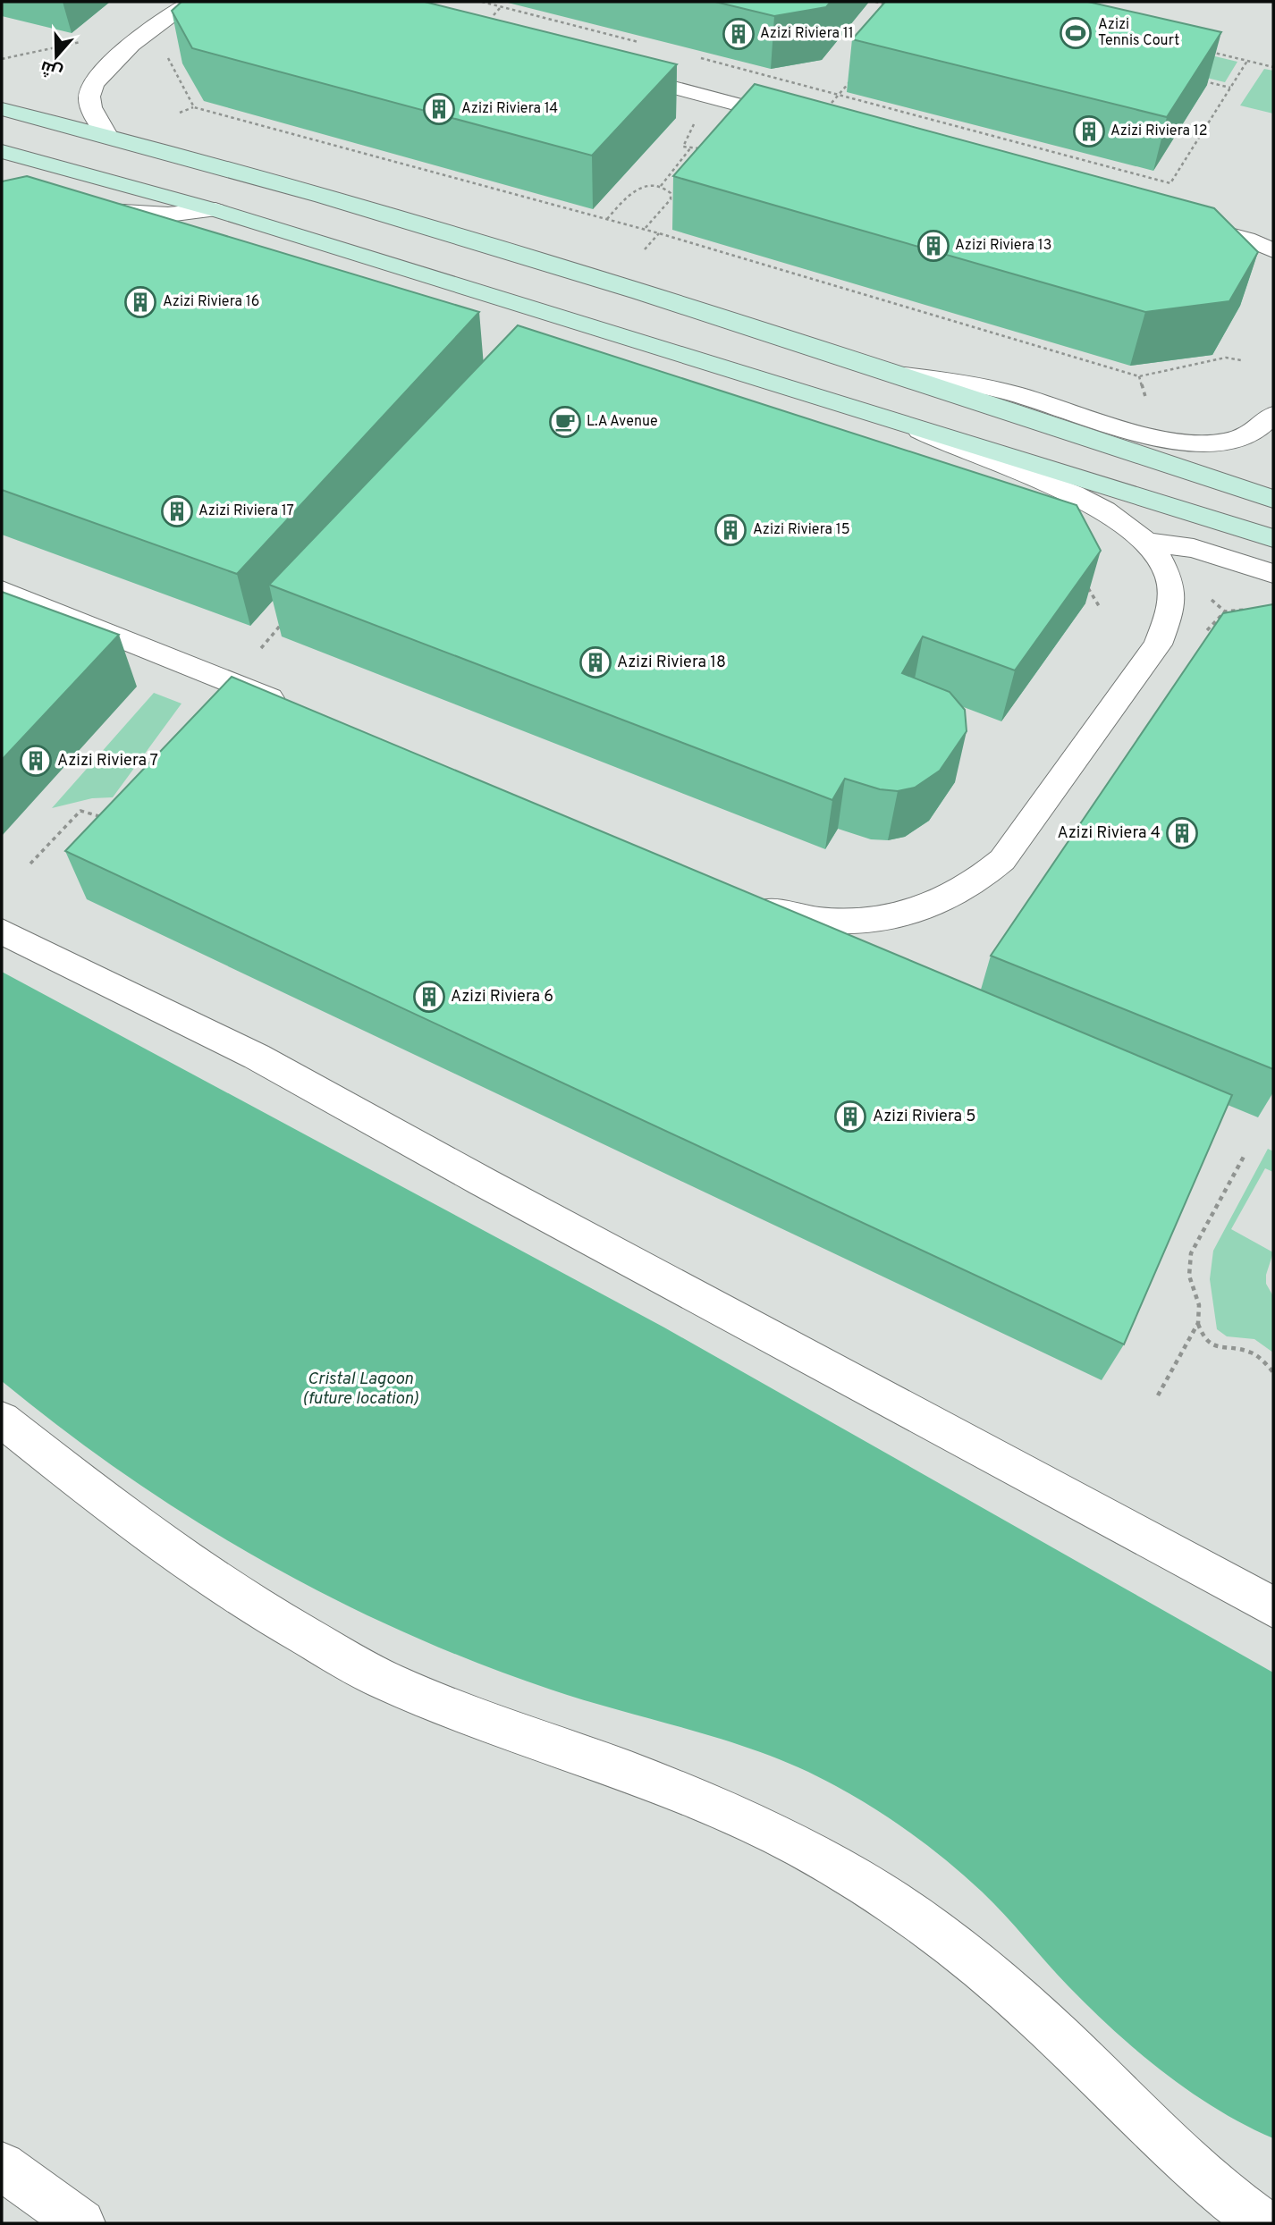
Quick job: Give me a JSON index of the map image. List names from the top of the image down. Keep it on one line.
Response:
{"water":["Cristal Lagoon (future location)"],"places":{"sports":["Azizi Tennis Court"],"building":["Azizi Riviera 11","Azizi Riviera 14","Azizi Riviera 12","Azizi Riviera 13","Azizi Riviera 16","Azizi Riviera 17","Azizi Riviera 15","Azizi Riviera 18","Azizi Riviera 7","Azizi Riviera 4","Azizi Riviera 6","Azizi Riviera 5"],"cafe":["L.A Avenue"]},"north":"bottom"}
